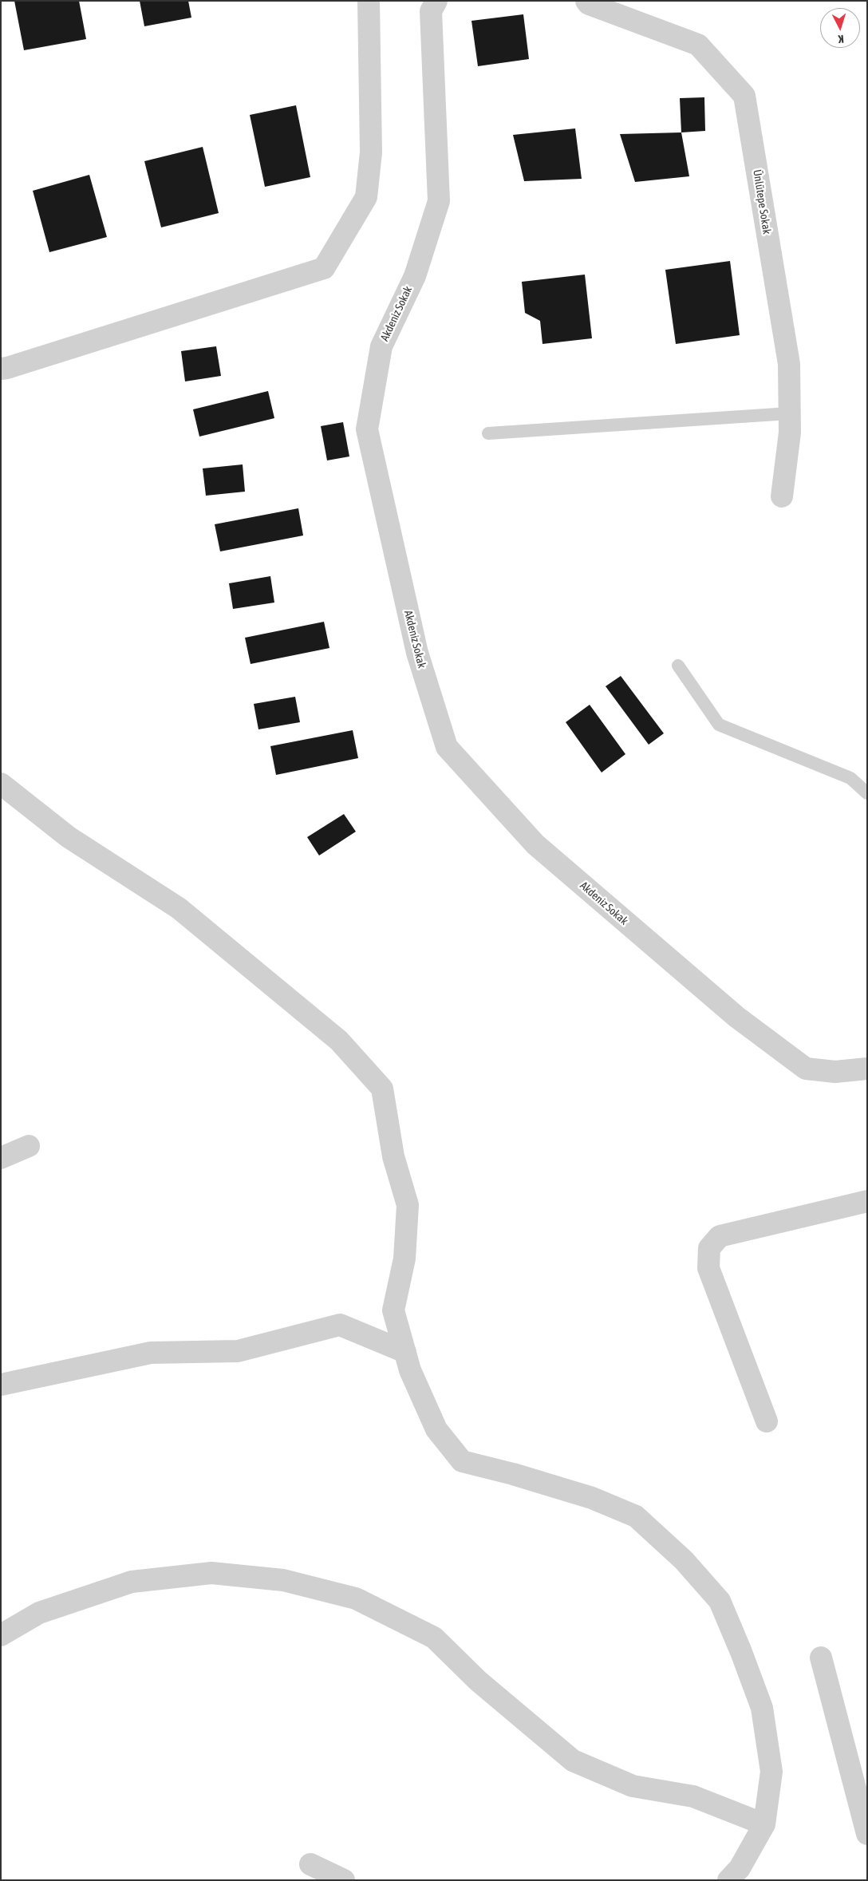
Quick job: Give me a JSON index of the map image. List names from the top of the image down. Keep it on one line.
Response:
{"streets":{"street":["Ünlütepe Sokak","Akdeniz Sokak"]},"north":"bottom"}
